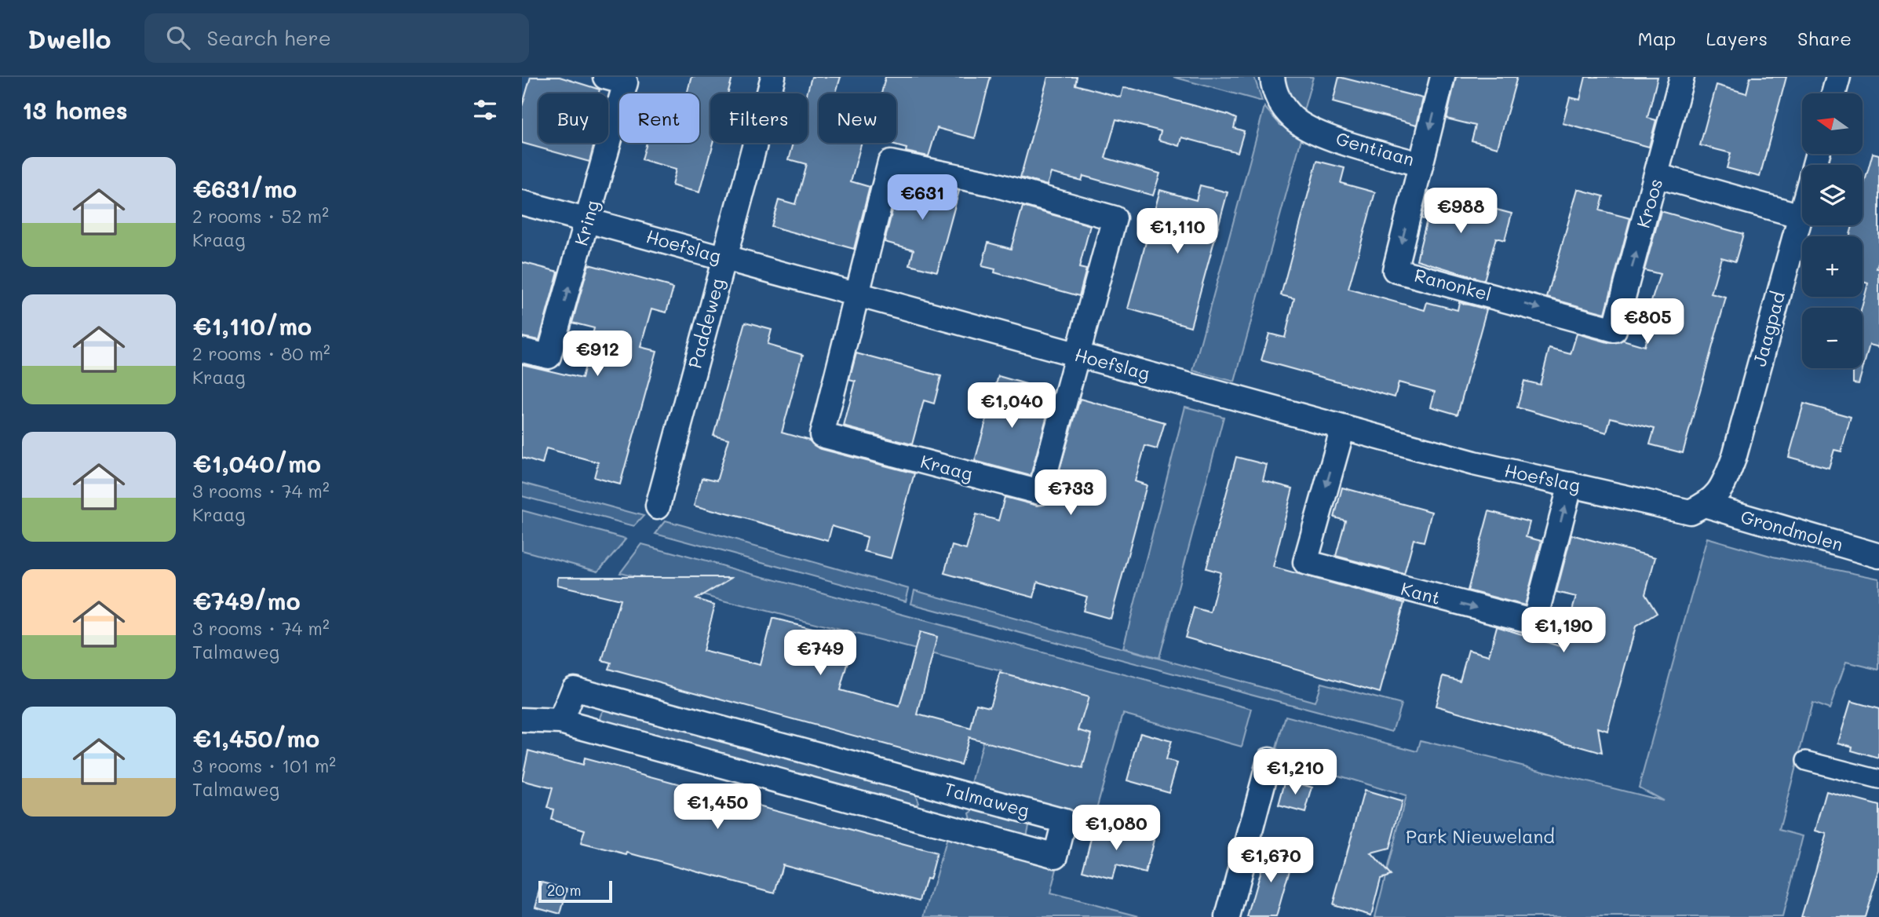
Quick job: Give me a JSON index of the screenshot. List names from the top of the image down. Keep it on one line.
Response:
{"streets":{"street":["Gentiaan","Kroos","Kring","Hoefslag","Ranonkel","Paddeweg","Jaagpad","Kraag","Grondmolen","Kant","Talmaweg"]},"crossings":[["Gentiaan","Ranonkel"],["Kroos","Ranonkel"],["Kring","Hoefslag"],["Hoefslag","Paddeweg"],["Hoefslag","Jaagpad"],["Hoefslag","Kraag"],["Hoefslag","Grondmolen"],["Hoefslag","Kant"],["Jaagpad","Grondmolen"]],"one_way":["Kroos","Kring"],"parks":["Park Nieuweland"],"scale_bar":"20 m","north":"left","page":{"header":"Dwello","search":"Search here","nav":["Map","Layers","Share"],"heading":"13 homes","map_buttons":["+","−"],"chip":["Buy","Rent","Filters","New"],"list":[{"name":"€631/mo","note":"2 rooms · 52 m² · Kraag"},{"name":"€1,110/mo","note":"2 rooms · 80 m² · Kraag"},{"name":"€1,040/mo","note":"3 rooms · 74 m² · Kraag"},{"name":"€749/mo","note":"3 rooms · 74 m² · Talmaweg"},{"name":"€1,450/mo","note":"3 rooms · 101 m² · Talmaweg"}],"price":["€631","€988","€1,110","€805","€912","€1,040","€733","€1,190","€749","€1,210","€1,450","€1,080","€1,670"],"scale":"20 m"}}
